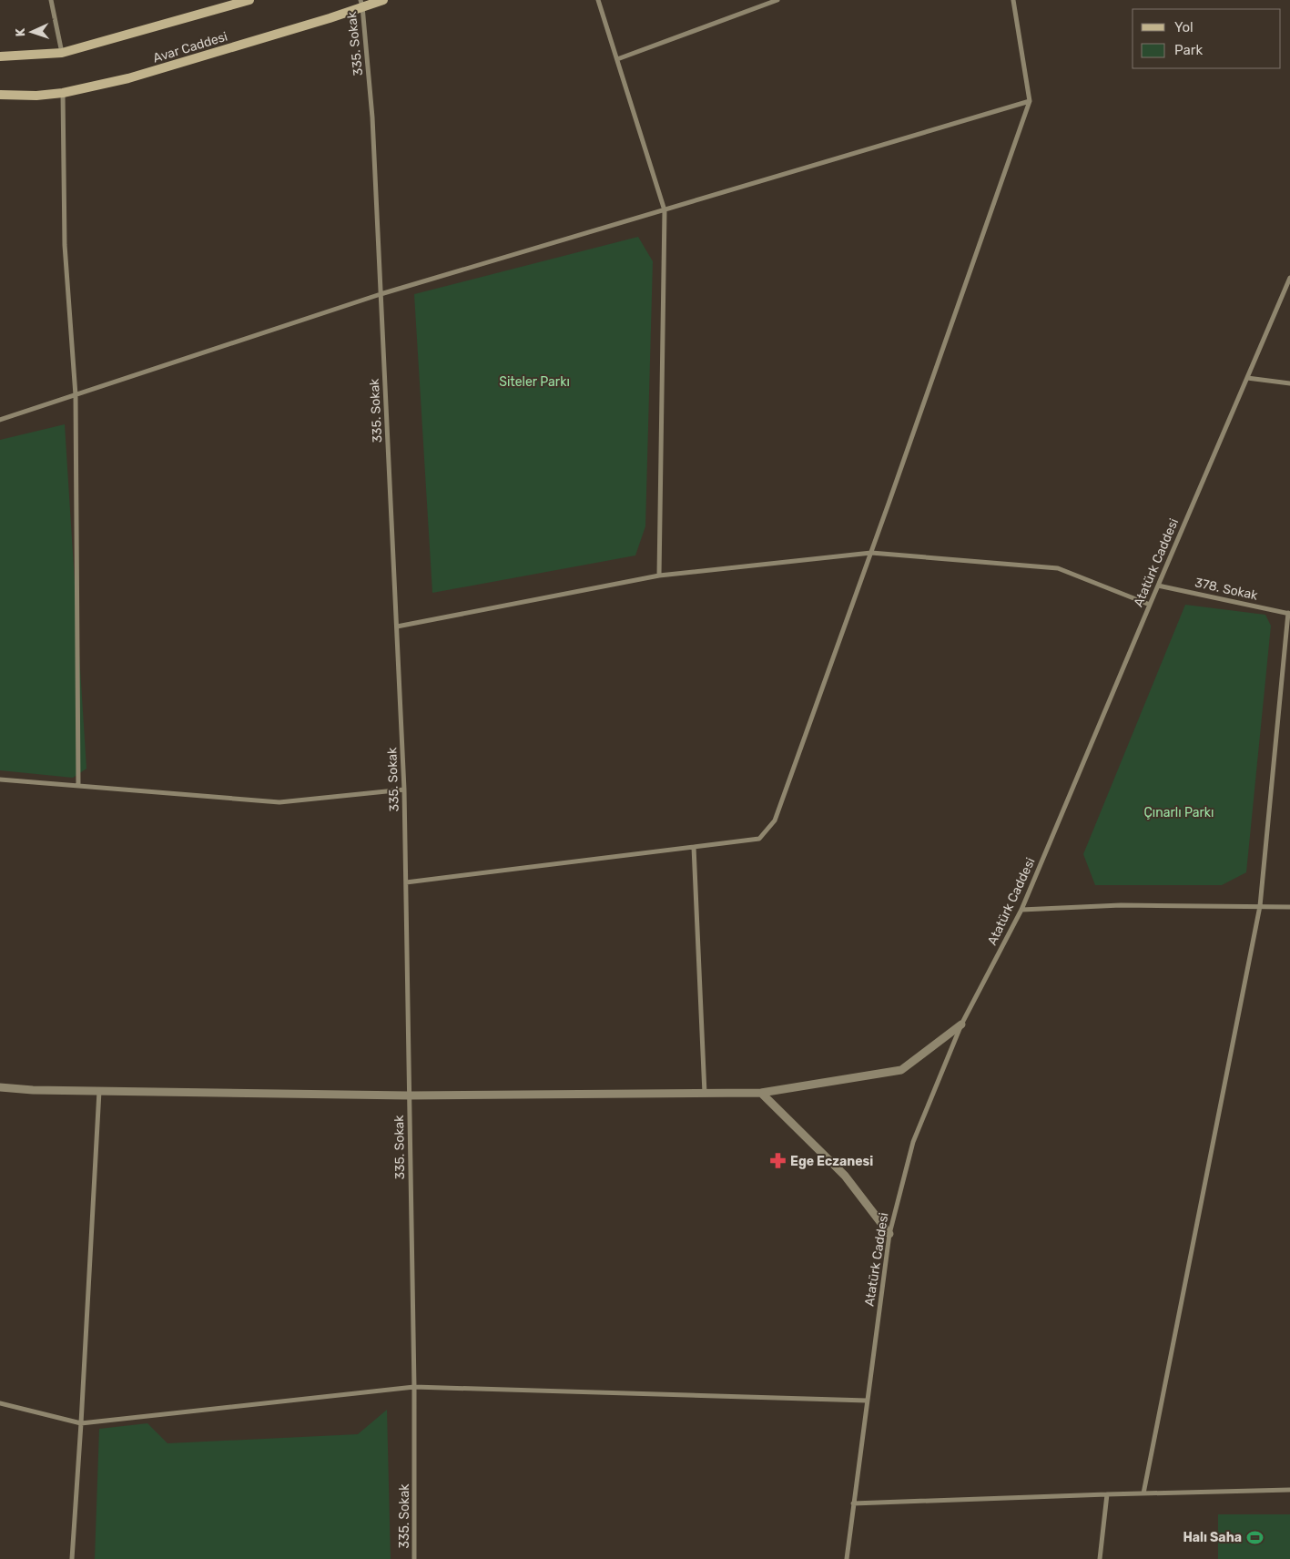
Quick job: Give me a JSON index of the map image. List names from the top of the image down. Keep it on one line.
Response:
{"streets":{"main road":["Avar Caddesi"],"street":["335. Sokak","Atatürk Caddesi","378. Sokak"]},"crossings":[["335. Sokak","Avar Caddesi"],["Atatürk Caddesi","378. Sokak"]],"parks":["Siteler Parkı","Çınarlı Parkı"],"places":{"pharmacy":["Ege Eczanesi"],"sports":["Halı Saha"]},"legend":["Yol","Park"],"north":"left"}
